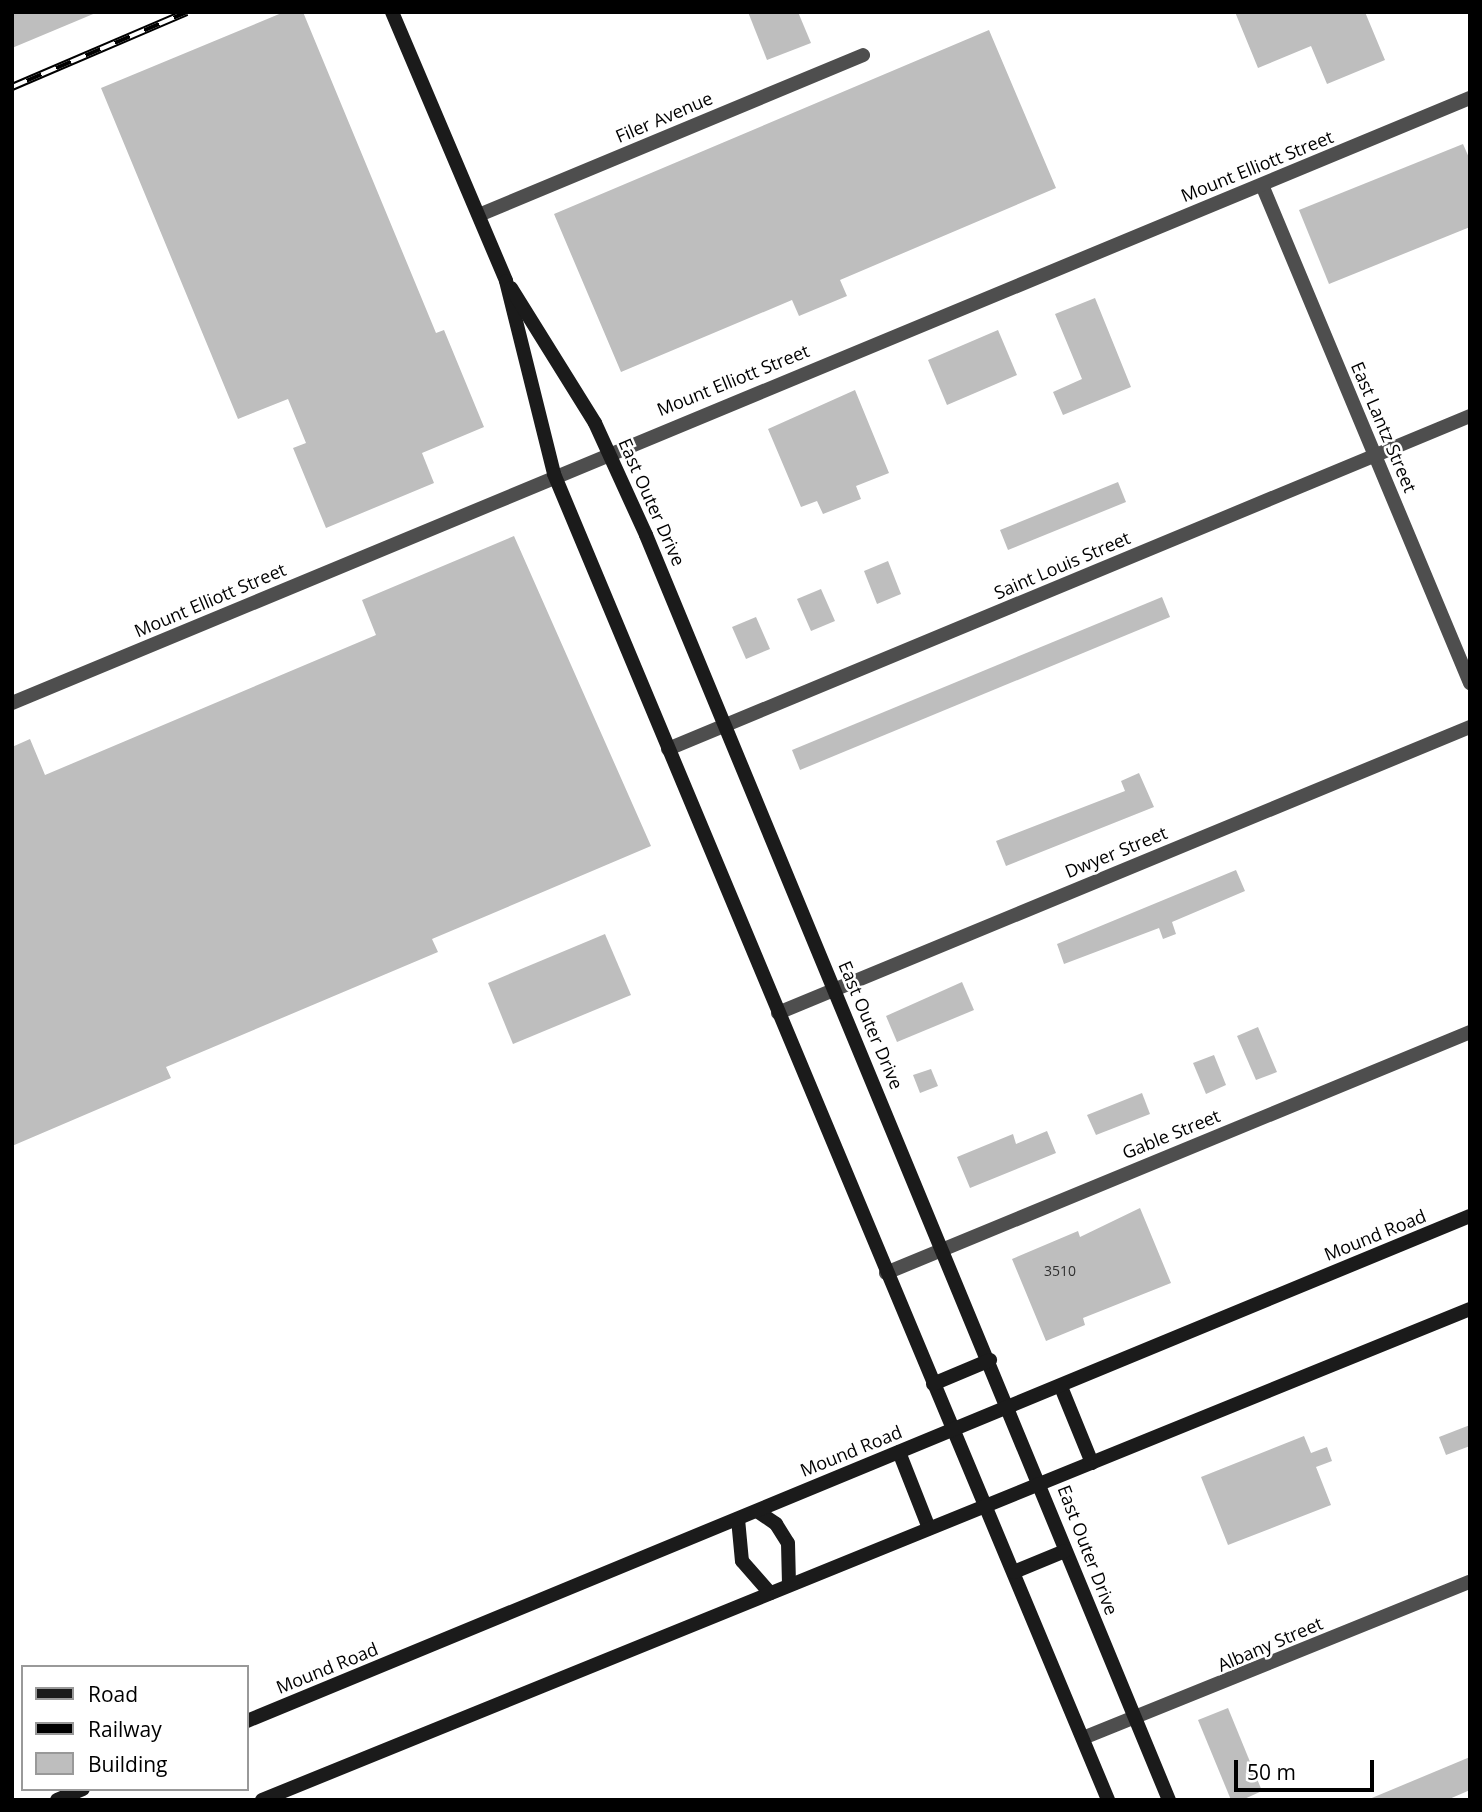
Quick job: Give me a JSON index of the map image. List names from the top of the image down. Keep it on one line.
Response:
{"streets":{"main road":["East Outer Drive","Mound Road"],"street":["Filer Avenue","Mount Elliott Street","East Lantz Street","Saint Louis Street","Dwyer Street","Gable Street","Albany Street"]},"crossings":[["Filer Avenue","East Outer Drive"],["Mount Elliott Street","East Lantz Street"],["Mount Elliott Street","East Outer Drive"],["East Lantz Street","Saint Louis Street"],["East Outer Drive","Saint Louis Street"],["East Outer Drive","Dwyer Street"],["East Outer Drive","Gable Street"],["East Outer Drive","Mound Road"],["East Outer Drive","Albany Street"]],"house_numbers":["3510"],"legend":["Road","Railway","Building"],"scale_bar":"50 m"}
